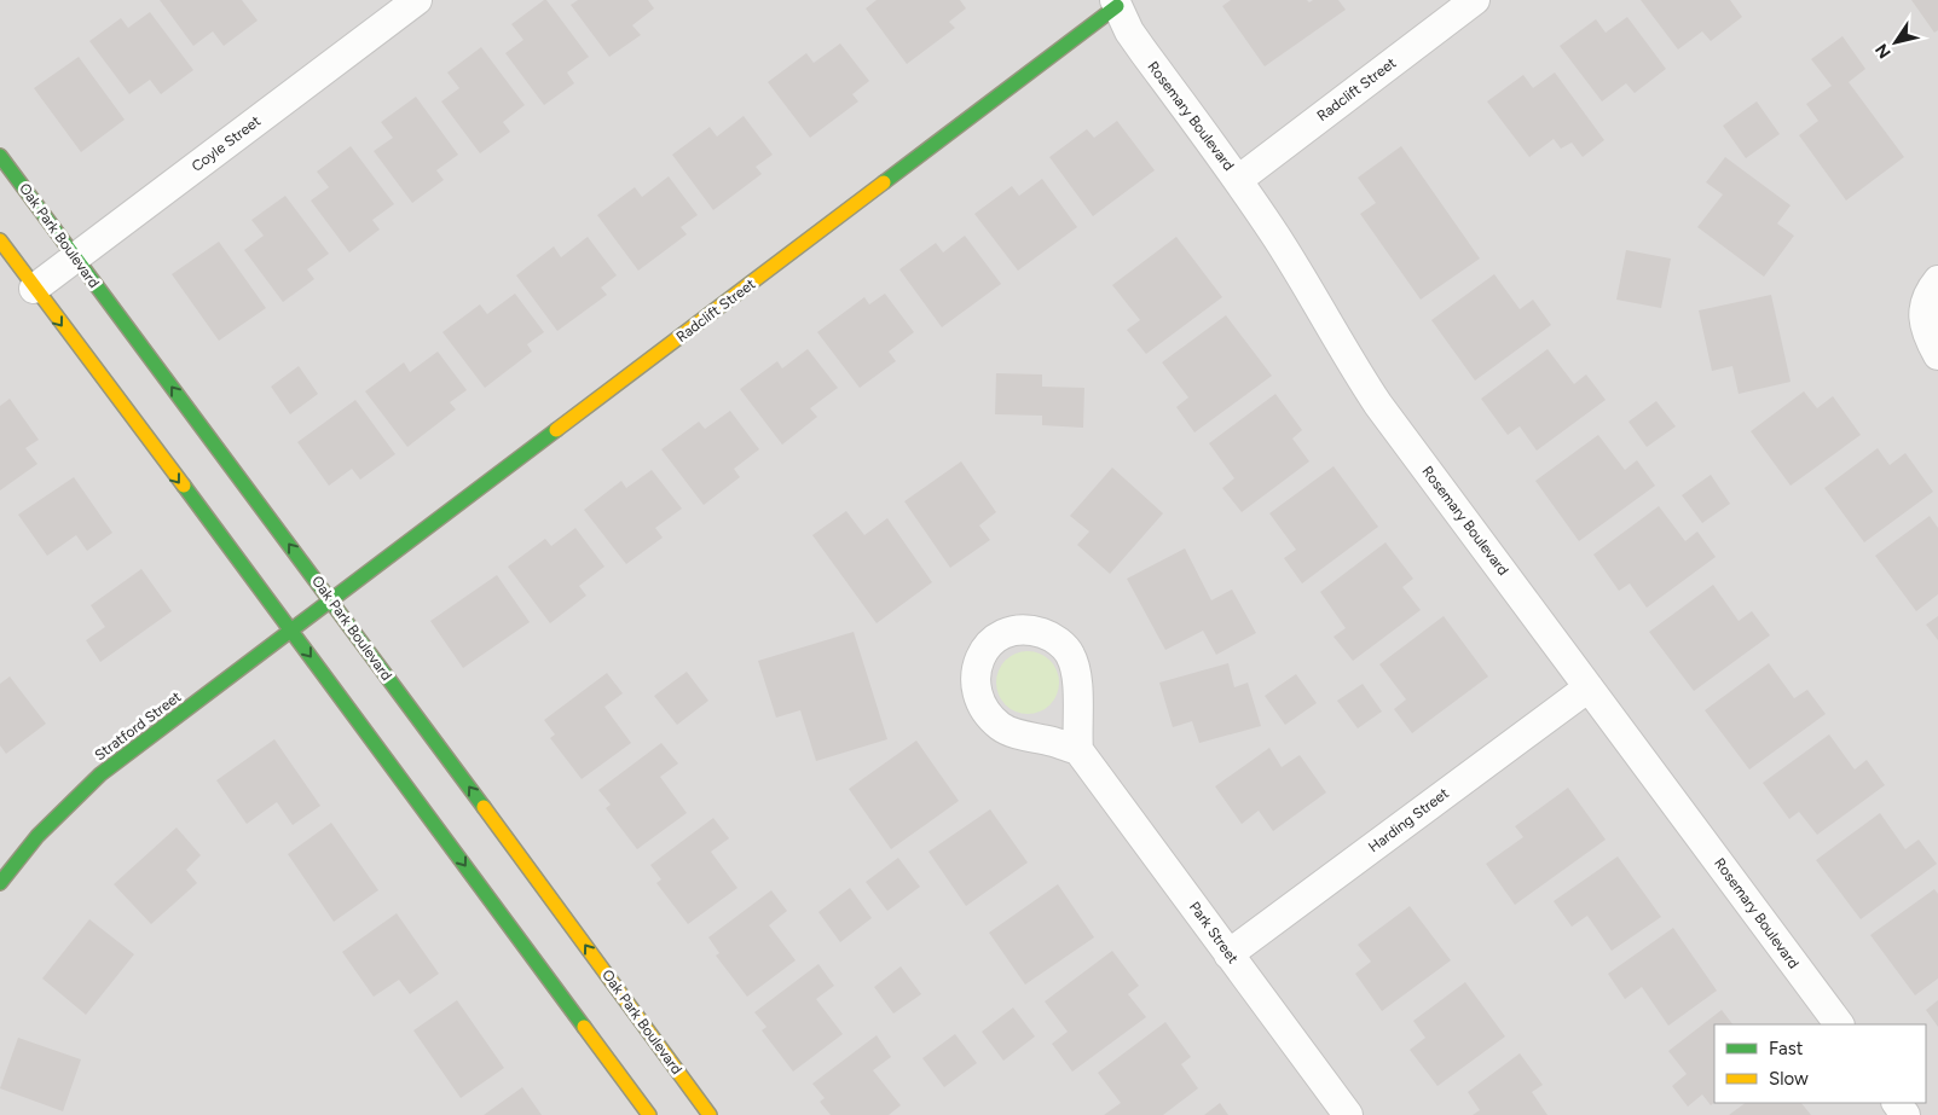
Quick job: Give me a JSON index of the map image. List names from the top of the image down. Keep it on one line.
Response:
{"streets":{"street":["Radclift Street","Rosemary Boulevard","Coyle Street","Oak Park Boulevard","Stratford Street","Harding Street","Park Street"]},"crossings":[["Radclift Street","Rosemary Boulevard"],["Radclift Street","Oak Park Boulevard"],["Radclift Street","Stratford Street"],["Rosemary Boulevard","Harding Street"],["Coyle Street","Oak Park Boulevard"],["Harding Street","Park Street"]],"legend":["Fast","Slow"],"north":"bottom left"}
